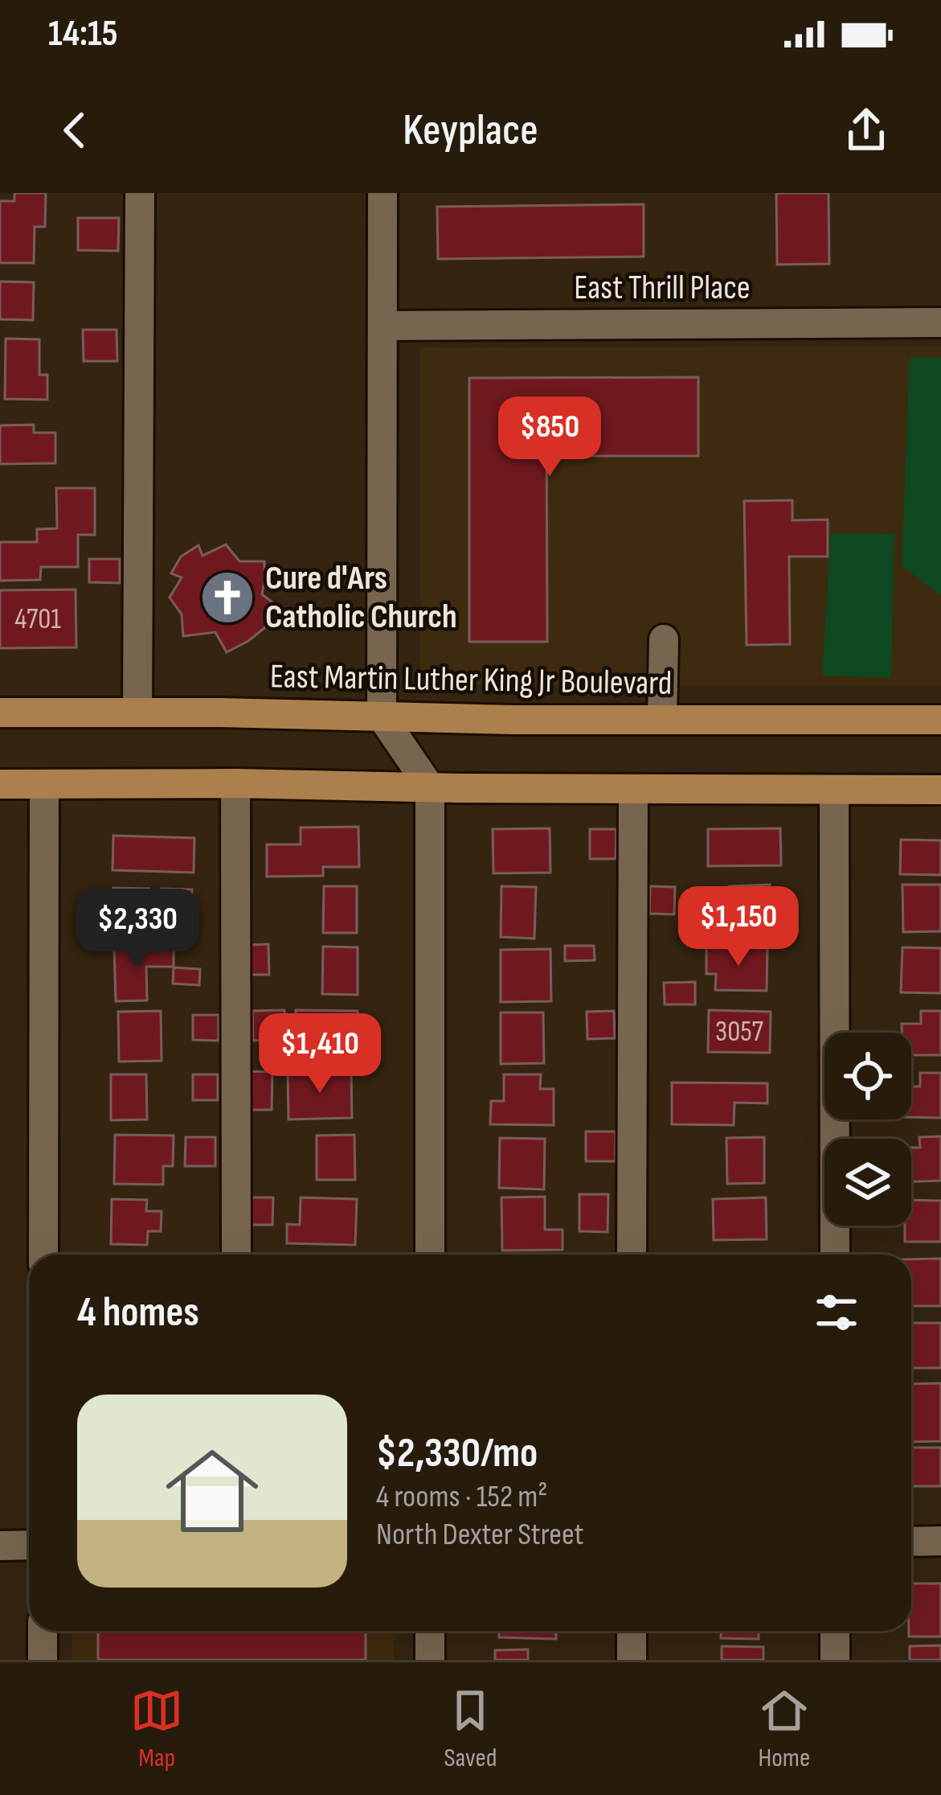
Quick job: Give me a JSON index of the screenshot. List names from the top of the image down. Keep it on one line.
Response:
{"streets":{"main road":["East Martin Luther King Jr Boulevard"],"street":["East Thrill Place"]},"places":{"church":["Cure d'Ars Catholic Church"]},"house_numbers":["4701","3057"],"page":{"status":"14:15","header":"Keyplace","price":["$850","$1,150","$2,330","$1,410"],"heading":"4 homes","list":[{"name":"$2,330/mo","note":"4 rooms · 152 m² · North Dexter Street"}],"tabs":["Map","Saved","Home"]}}
